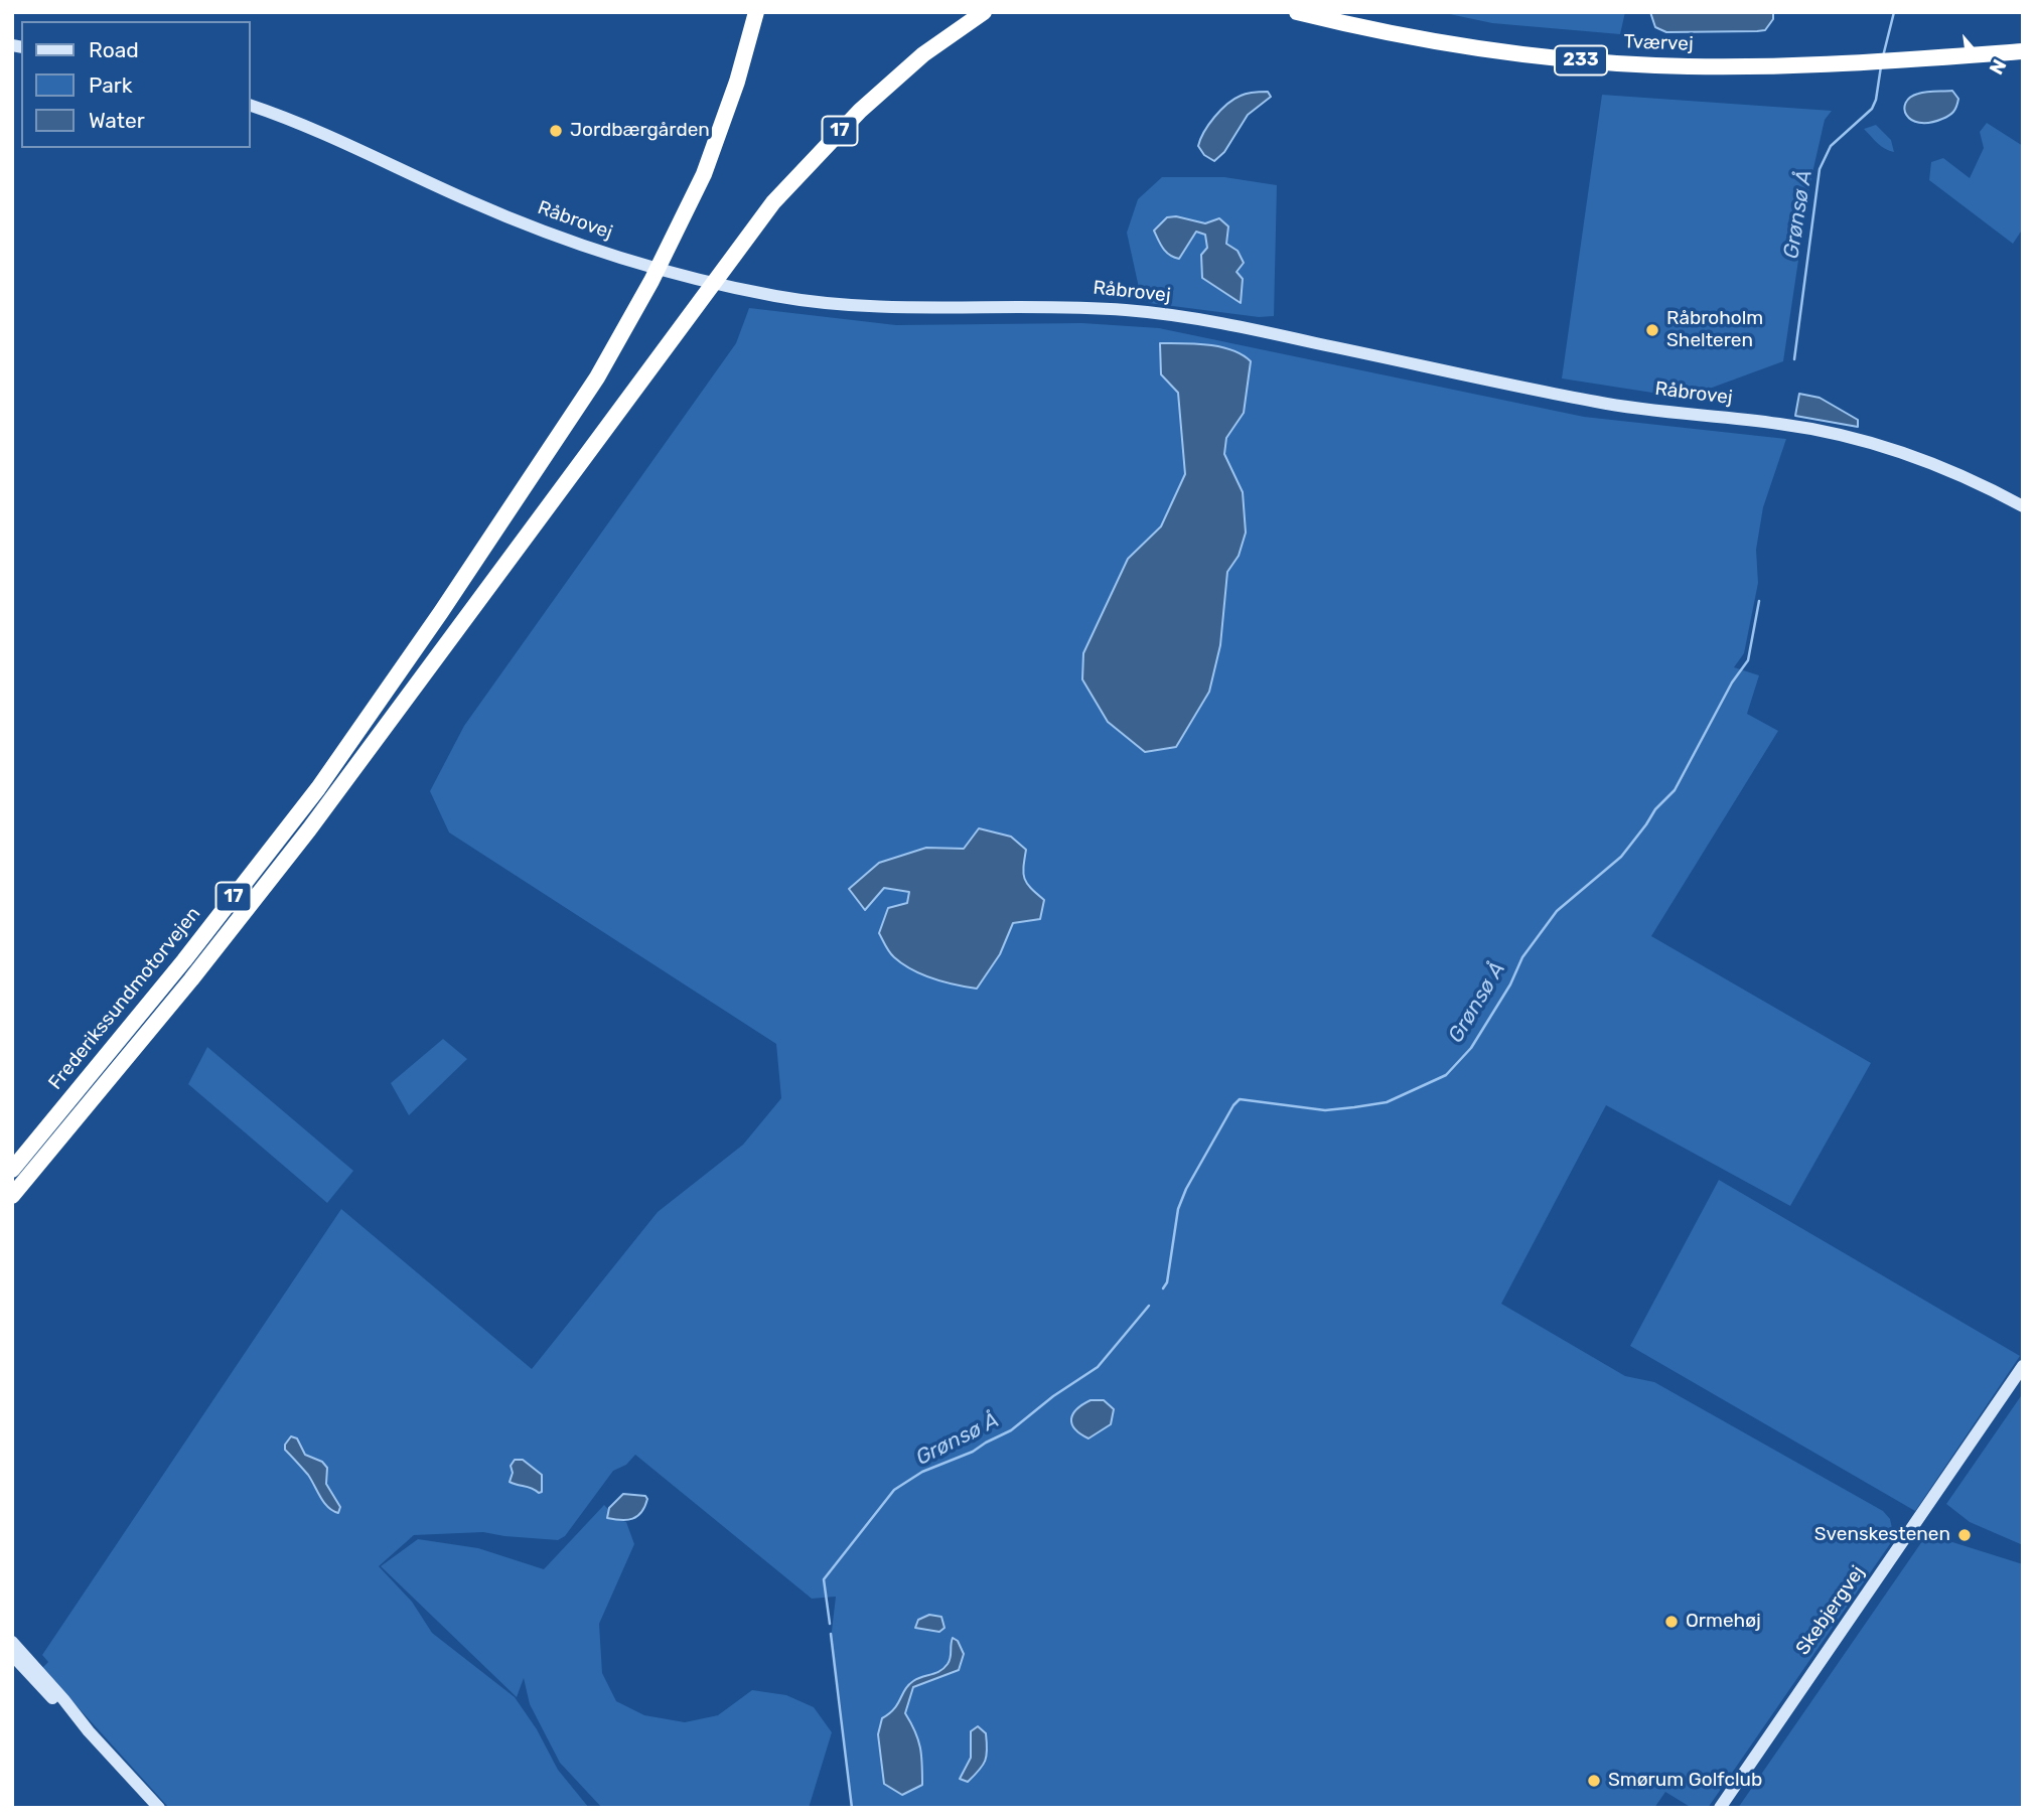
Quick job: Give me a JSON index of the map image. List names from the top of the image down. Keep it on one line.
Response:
{"streets":{"highway":["Tværvej","233","17","Frederikssundmotorvejen"],"street":["Råbrovej","Skebjergvej"]},"water":["Grønsø Å"],"places":["Jordbærgården","Råbroholm Shelteren","Svenskestenen","Ormehøj","Smørum Golfclub"],"legend":["Road","Park","Water"],"north":"bottom right"}
